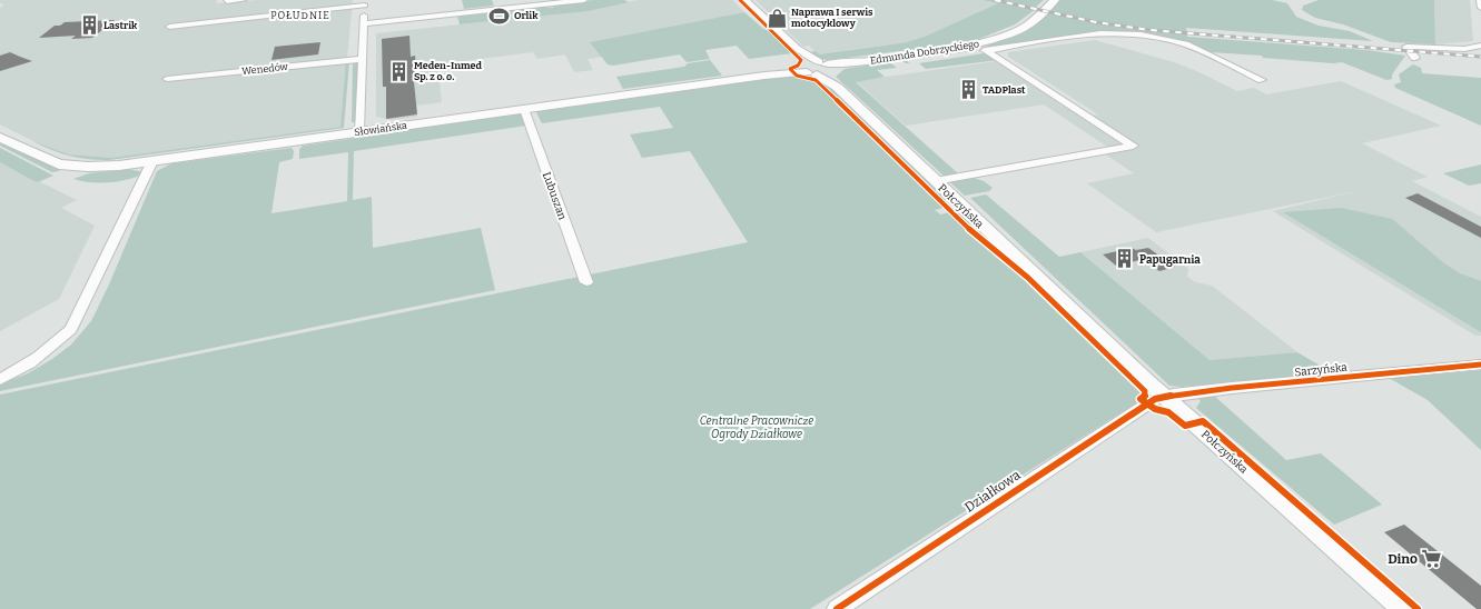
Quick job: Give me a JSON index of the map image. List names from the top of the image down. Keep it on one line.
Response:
{"streets":{"main road":["Edmunda Dobrzyckiego","Słowiańska","Połczyńska"],"street":["Wenedów","Lubuszan","Sarzyńska","Działkowa"]},"crossings":[["Edmunda Dobrzyckiego","Słowiańska"],["Edmunda Dobrzyckiego","Połczyńska"],["Słowiańska","Lubuszan"],["Słowiańska","Połczyńska"],["Połczyńska","Sarzyńska"],["Połczyńska","Działkowa"],["Sarzyńska","Działkowa"]],"districts":["POŁUDNIE"],"parks":["Centralne Pracownicze Ogrody Działkowe"],"places":{"sports":["Orlik"],"shop":["Naprawa I serwis motocyklowy"],"building":["Lastrik","Meden-Inmed Sp. z o. o.","TADPlast","Papugarnia"],"supermarket":["Dino"]}}
